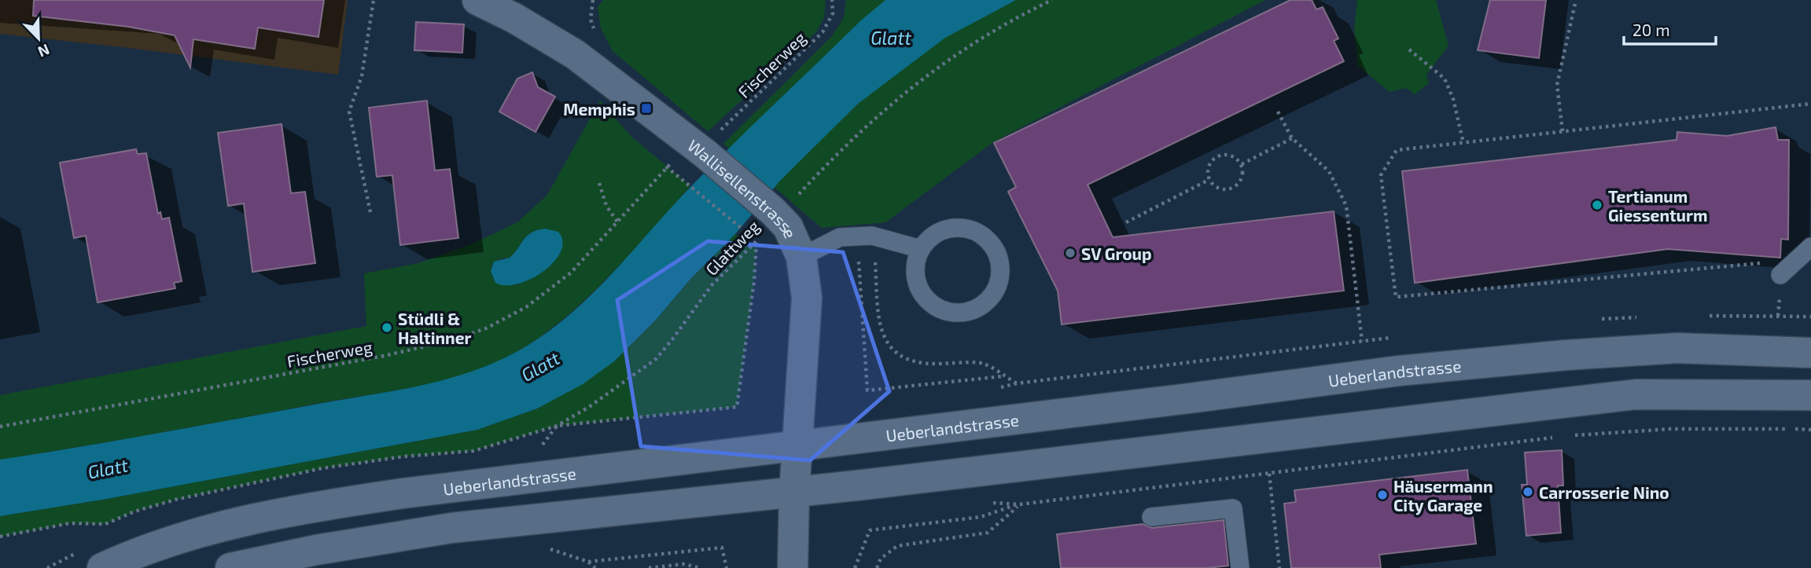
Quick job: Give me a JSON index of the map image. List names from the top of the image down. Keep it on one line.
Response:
{"streets":{"main road":["Wallisellenstrasse","Ueberlandstrasse"],"path":["Fischerweg","Glattweg"]},"crossings":[["Fischerweg","Wallisellenstrasse"],["Wallisellenstrasse","Glattweg"],["Wallisellenstrasse","Ueberlandstrasse"]],"water":["Glatt"],"places":{"transit":["Memphis"],"other":["Tertianum Giessenturm","SV Group","Stüdli & Haltinner","Carrosserie Nino","Häusermann City Garage"]},"scale_bar":"20 m","north":"bottom right"}
